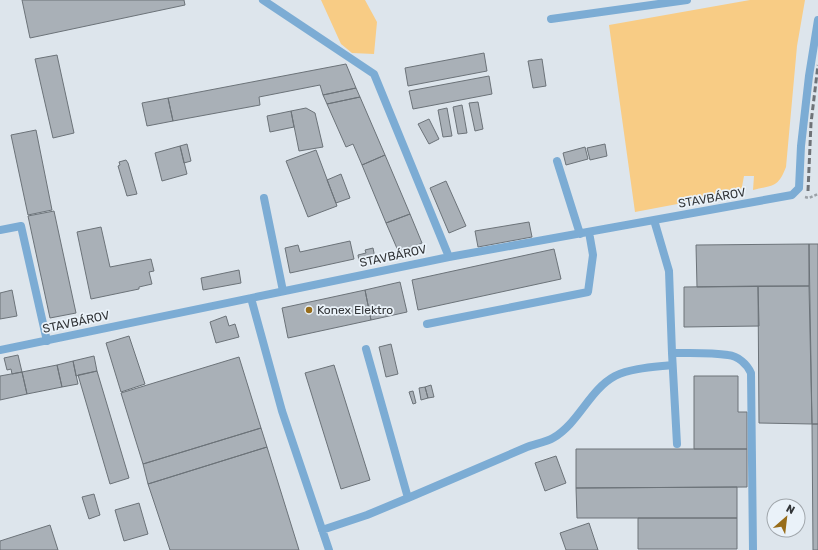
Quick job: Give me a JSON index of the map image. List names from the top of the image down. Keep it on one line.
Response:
{"streets":{"lane":["STAVBÁROV"]},"places":["Konex Elektro"],"north":"top right"}
